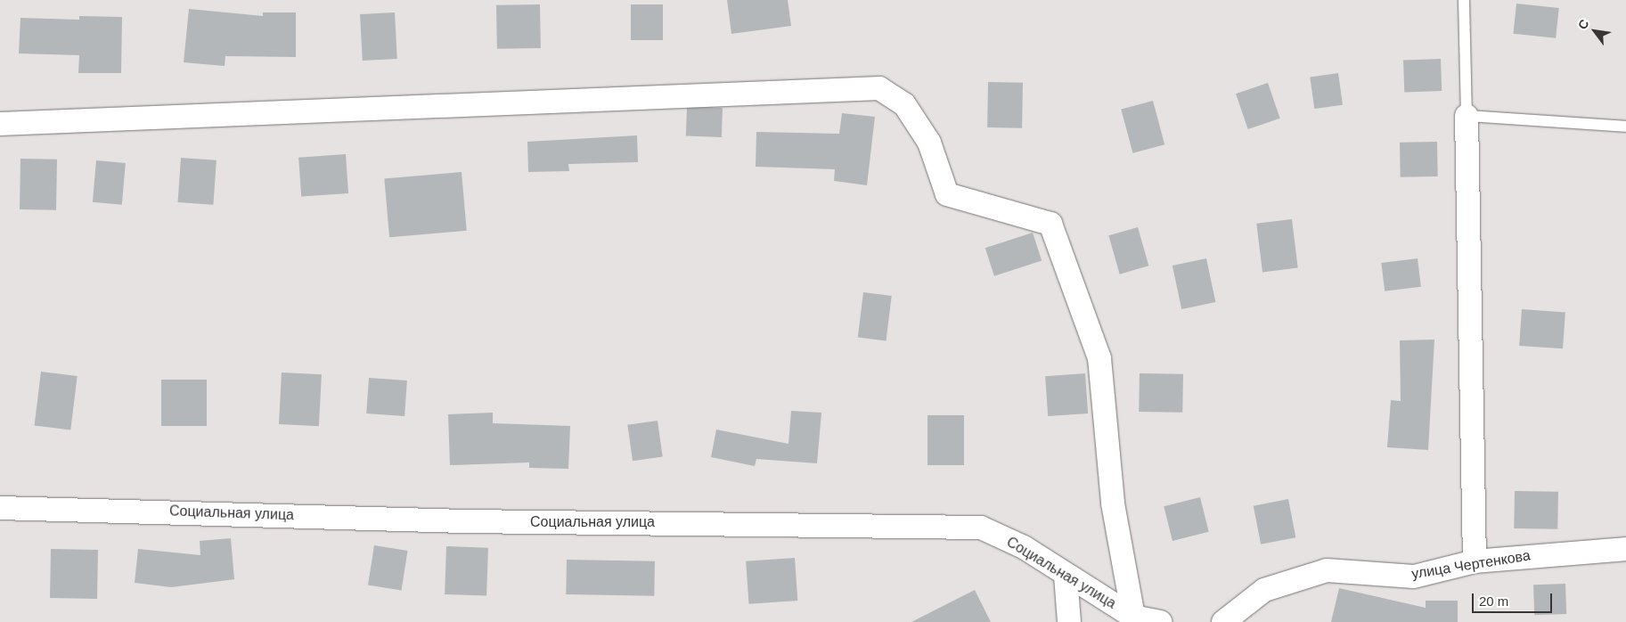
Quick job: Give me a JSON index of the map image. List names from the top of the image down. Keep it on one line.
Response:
{"streets":{"street":["Социальная улица","улица Чертенкова"]},"scale_bar":"20 m","north":"top left"}
